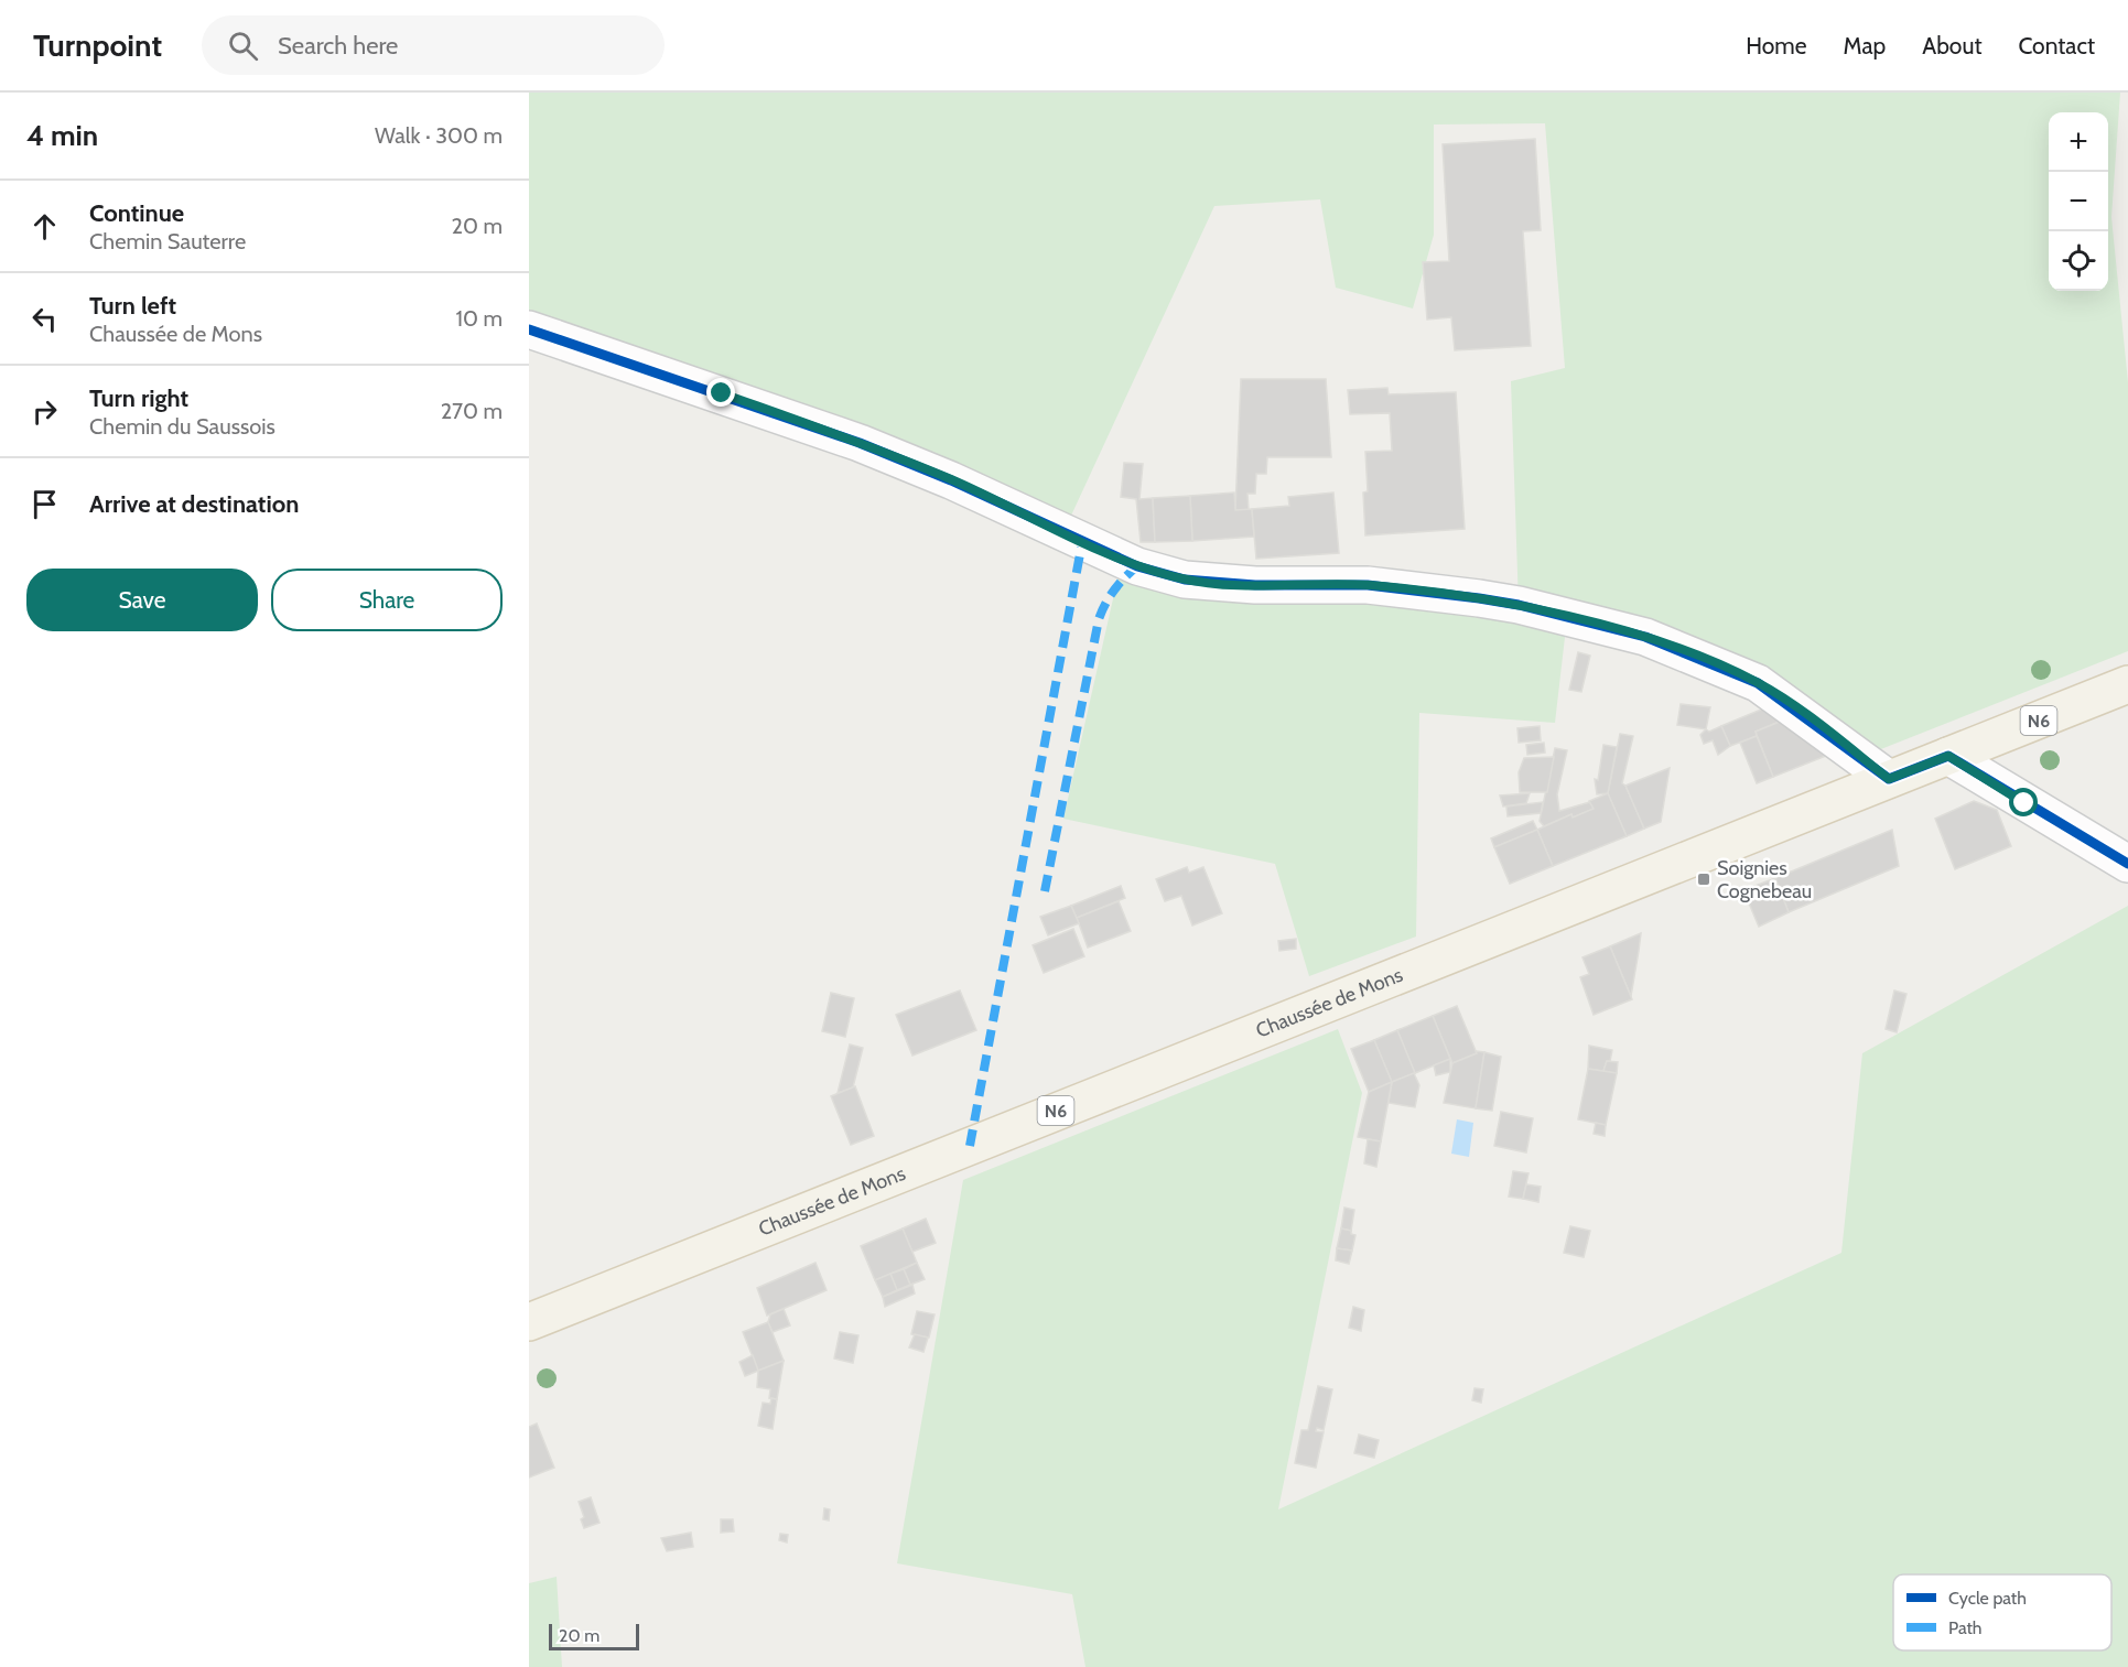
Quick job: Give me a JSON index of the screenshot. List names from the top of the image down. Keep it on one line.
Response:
{"streets":{"main road":["N6","Chaussée de Mons"]},"places":{"transit":["Soignies Cognebeau"]},"legend":["Cycle path","Path"],"scale_bar":"20 m","page":{"header":"Turnpoint","search":"Search here","nav":["Home","Map","About","Contact"],"heading":["4 min","Walk · 300 m"],"map_buttons":["+","−"],"list":[["Continue","Chemin Sauterre","20 m"],["Turn left","Chaussée de Mons","10 m"],["Turn right","Chemin du Saussois","270 m"],"Arrive at destination"],"buttons":["Save","Share"],"scale":"20 m"}}
